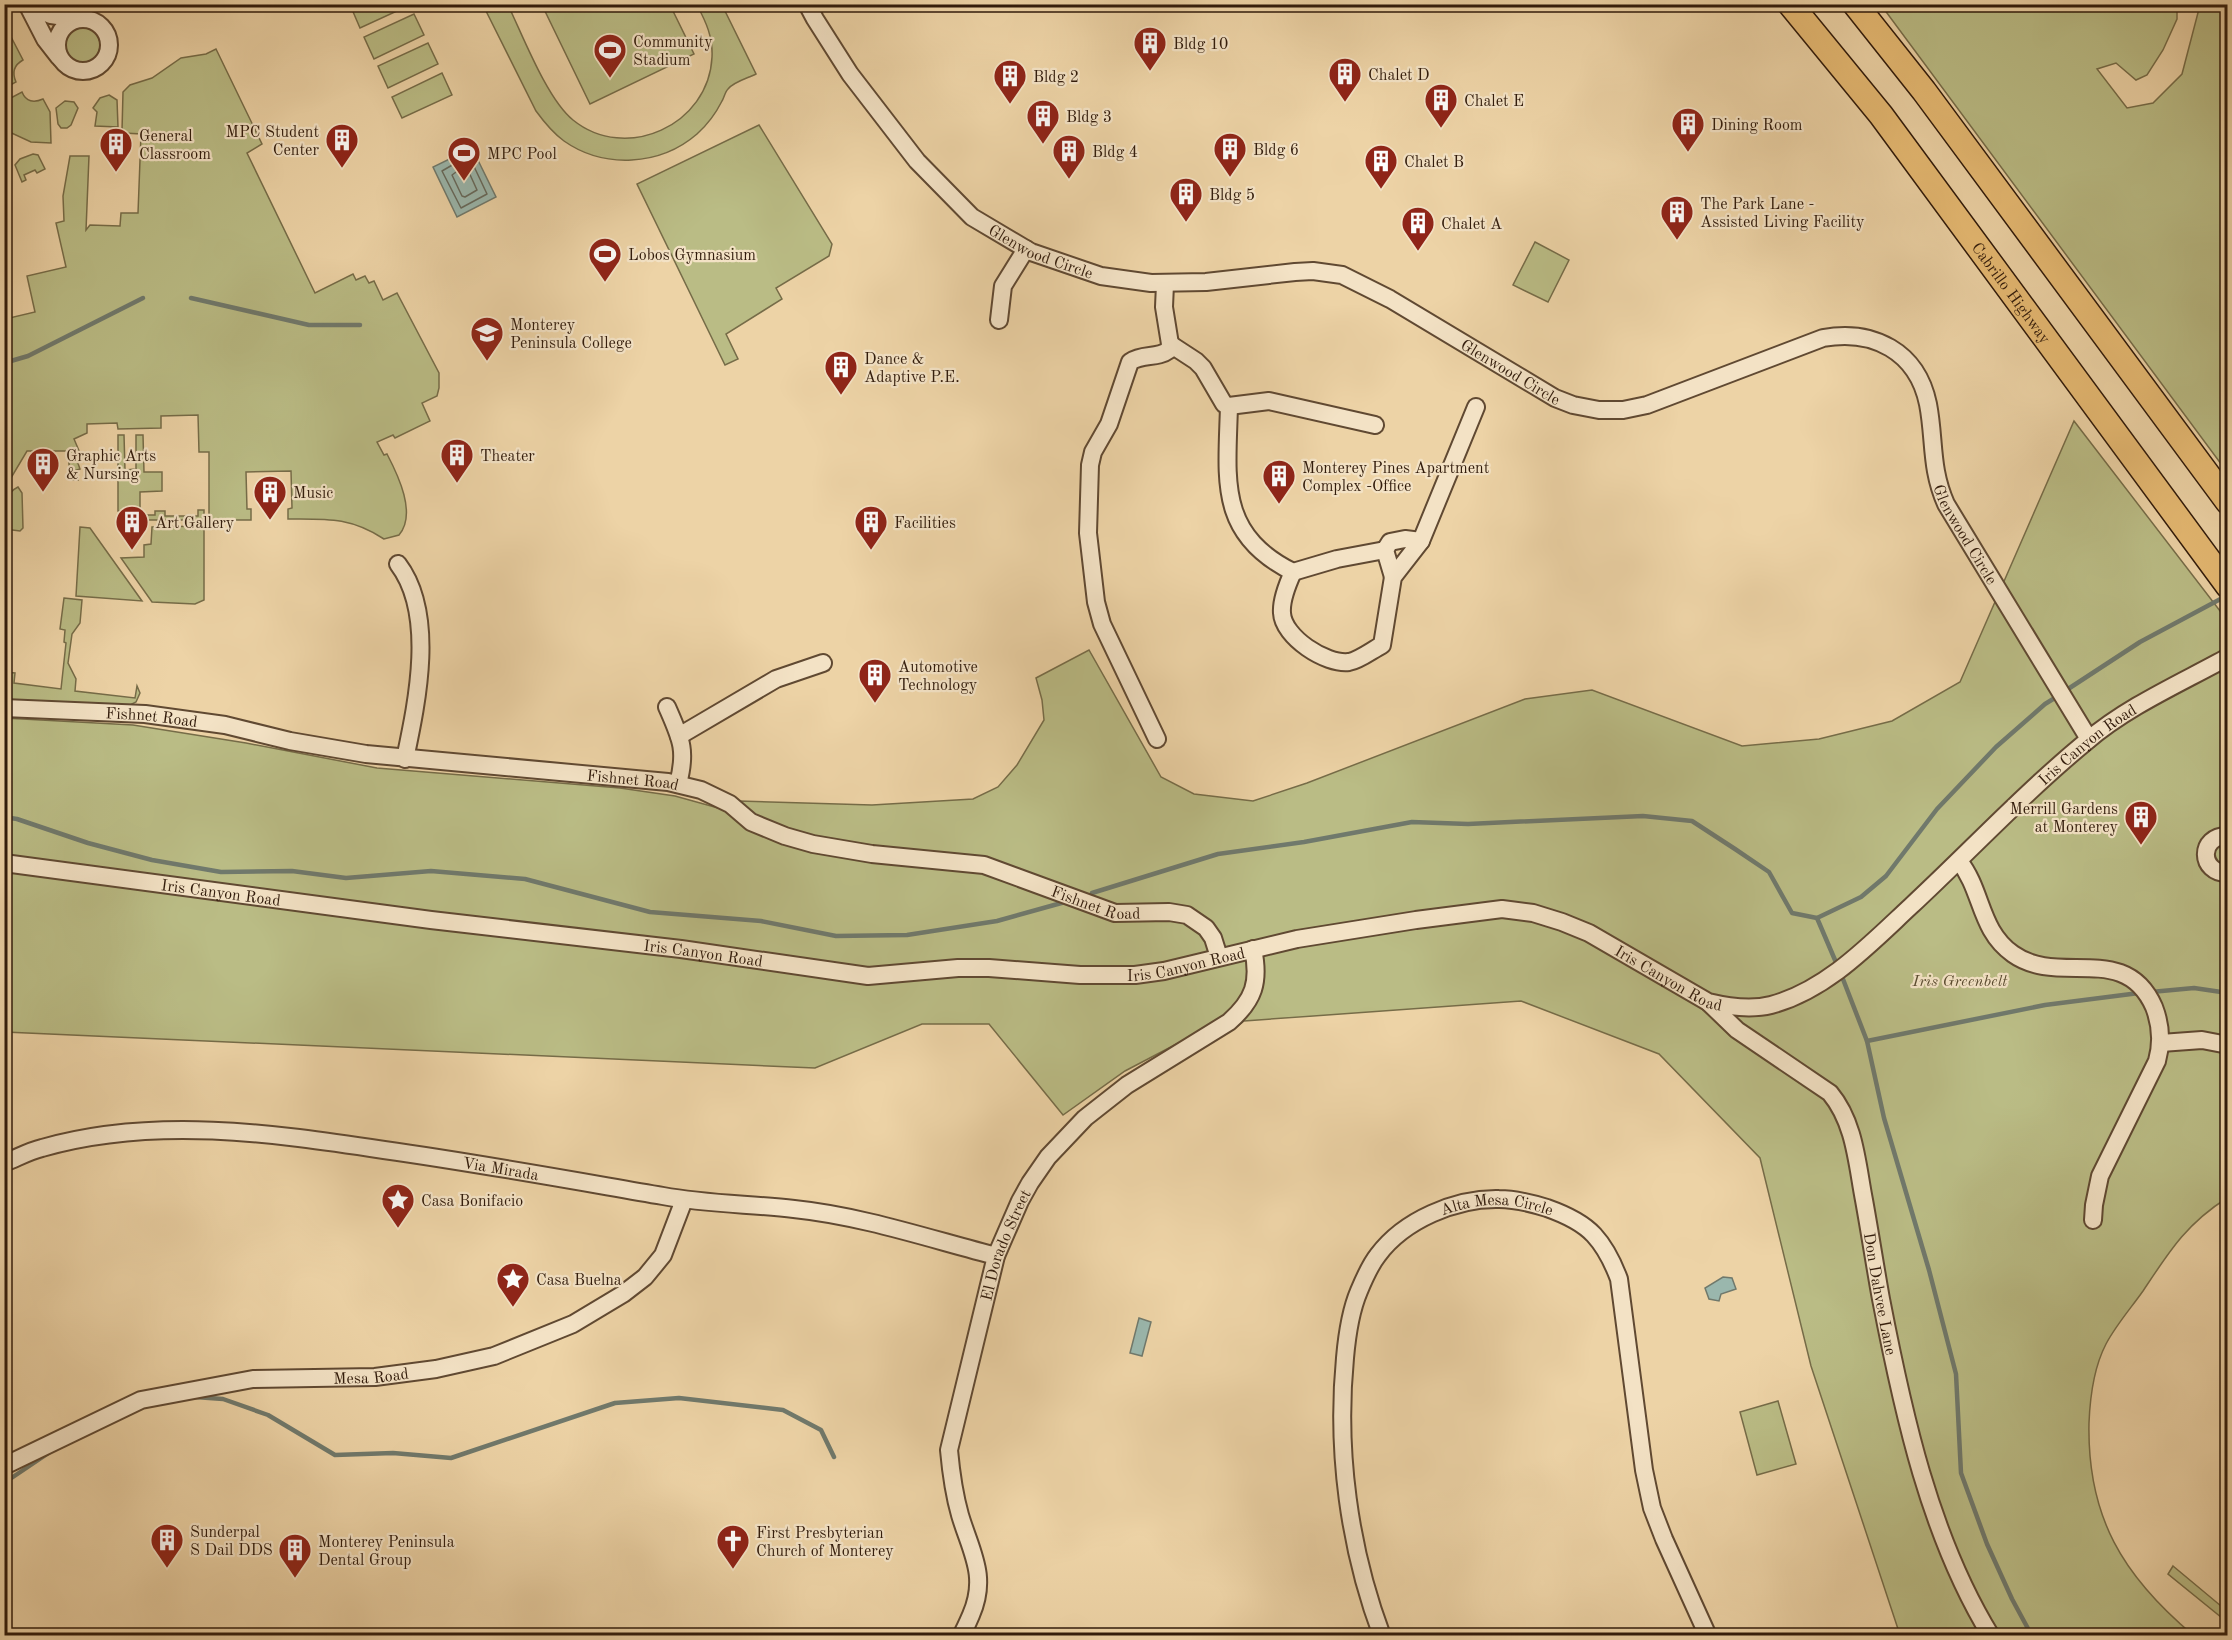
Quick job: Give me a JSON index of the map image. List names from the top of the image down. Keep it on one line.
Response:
{"streets":{"highway":["Cabrillo Highway"],"street":["Glenwood Circle","Fishnet Road","Iris Canyon Road","Via Mirada","Alta Mesa Circle","El Dorado Street","Don Dahvee Lane","Mesa Road"]},"crossings":[["Glenwood Circle","Iris Canyon Road"],["Fishnet Road","Iris Canyon Road"],["Iris Canyon Road","El Dorado Street"],["Iris Canyon Road","Don Dahvee Lane"],["Via Mirada","El Dorado Street"],["Via Mirada","Mesa Road"]],"parks":["Iris Greenbelt"],"places":{"building":["Bldg 10","Chalet D","Bldg 2","Chalet E","Bldg 3","Dining Room","MPC Student Center","General Classroom","Bldg 6","Bldg 4","Chalet B","Bldg 5","The Park Lane - Assisted Living Facility","Chalet A","Dance & Adaptive P.E.","Theater","Graphic Arts & Nursing","Monterey Pines Apartment Complex -Office","Music","Art Gallery","Facilities","Automotive Technology","Merrill Gardens at Monterey","Sunderpal S Dail DDS","Monterey Peninsula Dental Group"],"sports":["Community Stadium","MPC Pool","Lobos Gymnasium"],"school or university":["Monterey Peninsula College"],"place":["Casa Bonifacio","Casa Buelna"],"church":["First Presbyterian Church of Monterey"]}}
